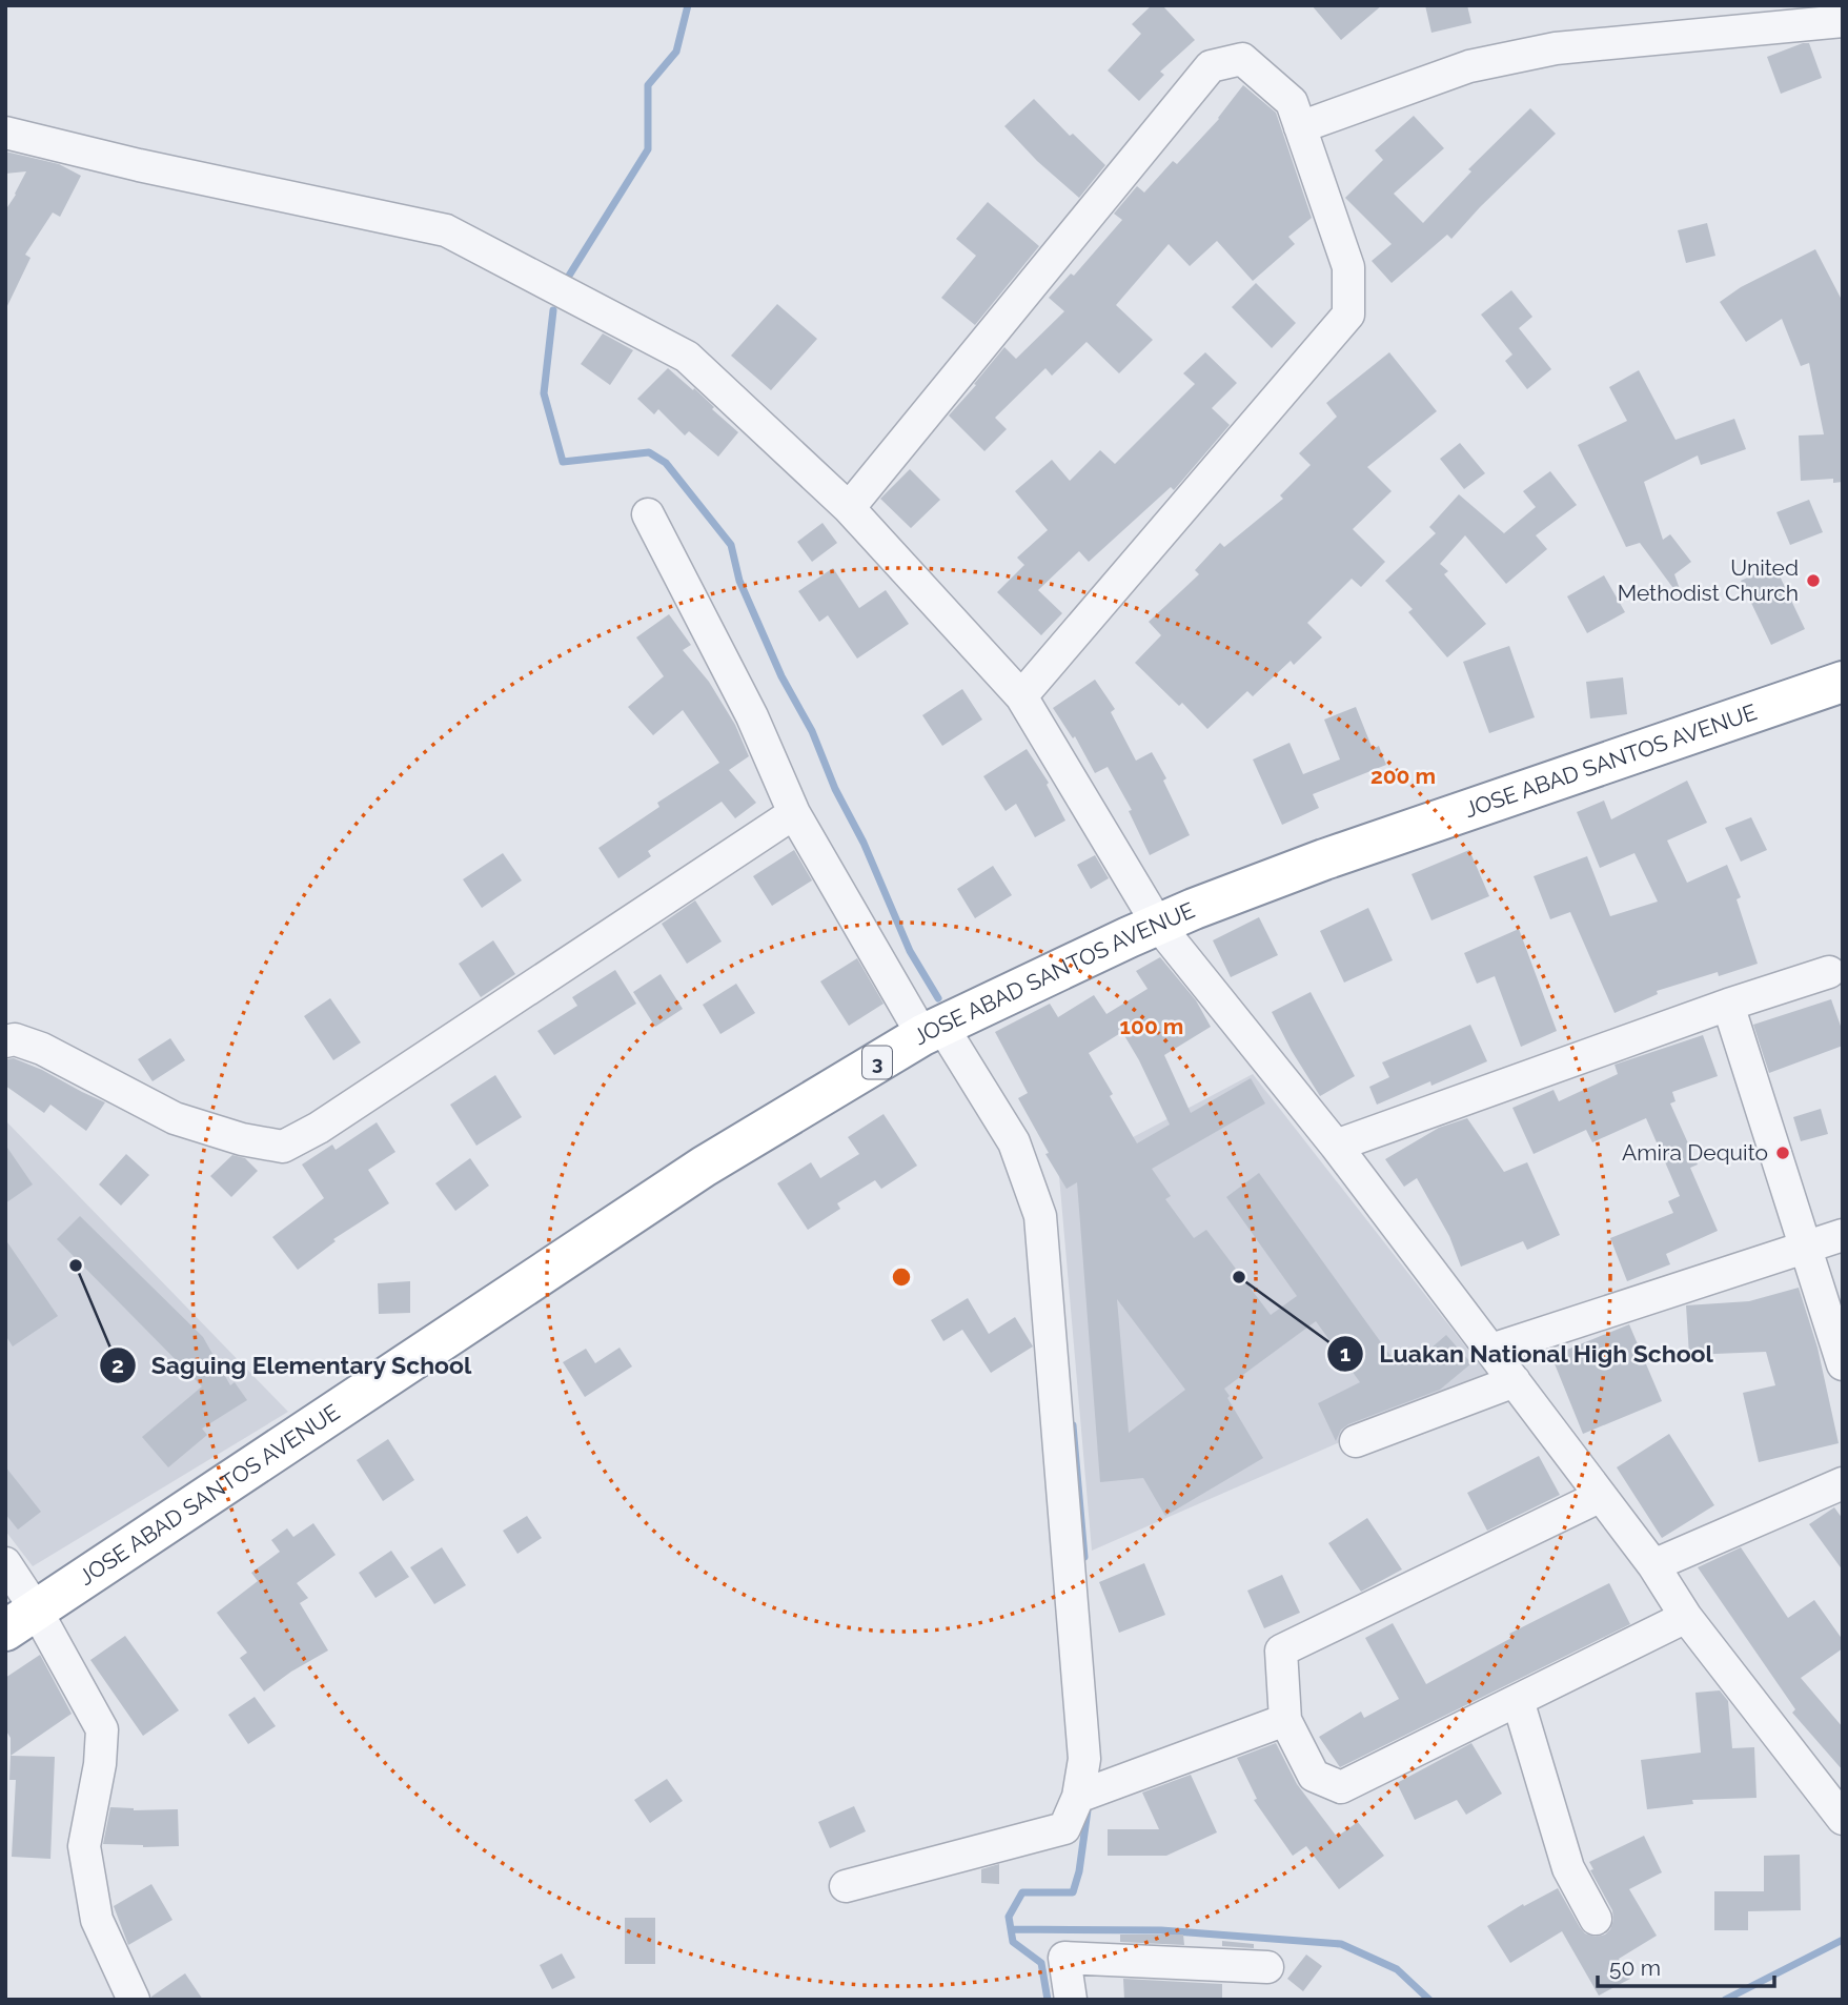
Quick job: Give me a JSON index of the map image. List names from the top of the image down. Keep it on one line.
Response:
{"streets":{"highway":["JOSE ABAD SANTOS AVENUE","3"]},"places":["United Methodist Church","Amira Dequito","Saguing Elementary School","Luakan National High School"],"scale_bar":"50 m","rings":["200 m","100 m"]}
